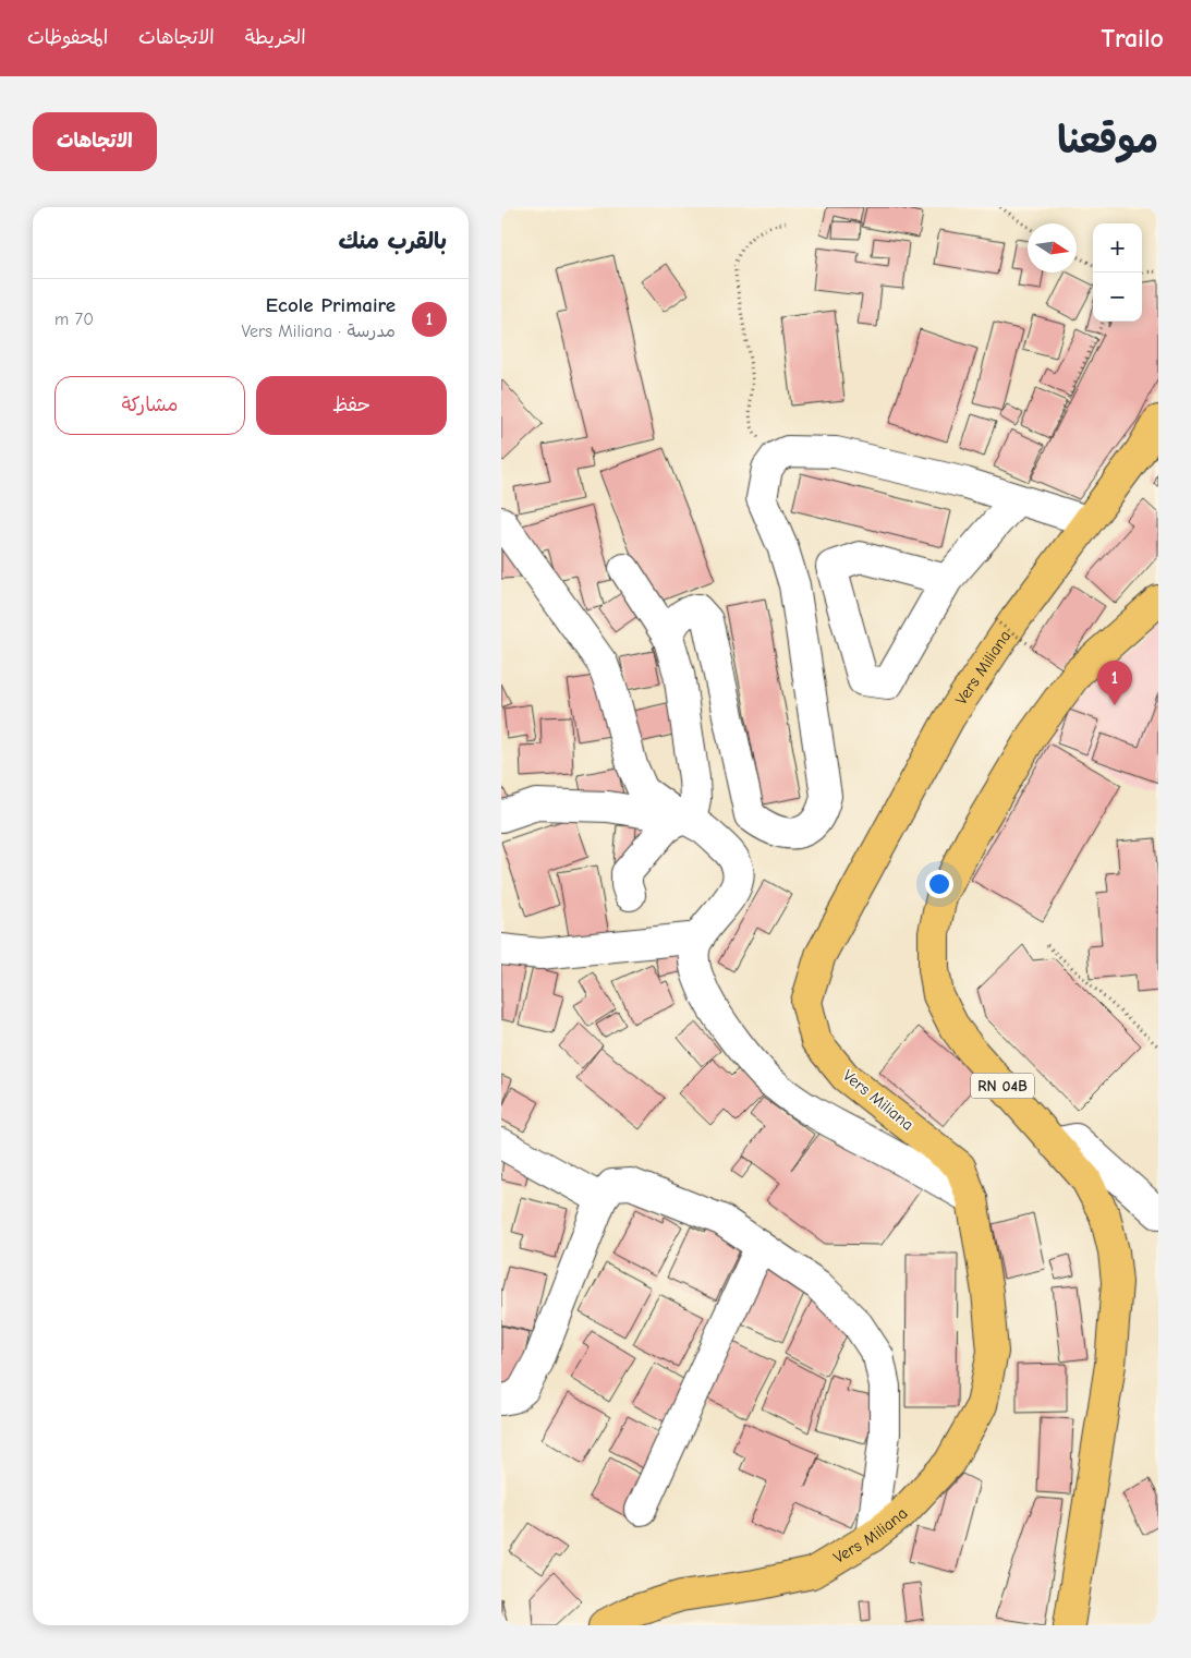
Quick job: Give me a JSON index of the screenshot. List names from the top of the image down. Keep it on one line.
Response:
{"streets":{"main road":["Vers Miliana","RN 04B"]},"north":"right","page":{"header":"Trailo","nav":["الخريطة","الاتجاهات","المحفوظات"],"title":"موقعنا","buttons":["الاتجاهات",["حفظ","مشاركة"]],"heading":"بالقرب منك","map_buttons":["+","−"],"list":[{"mark":"1","name":"Ecole Primaire","note":"مدرسة · Vers Miliana","value":"70 m"}],"pins":"1"}}
